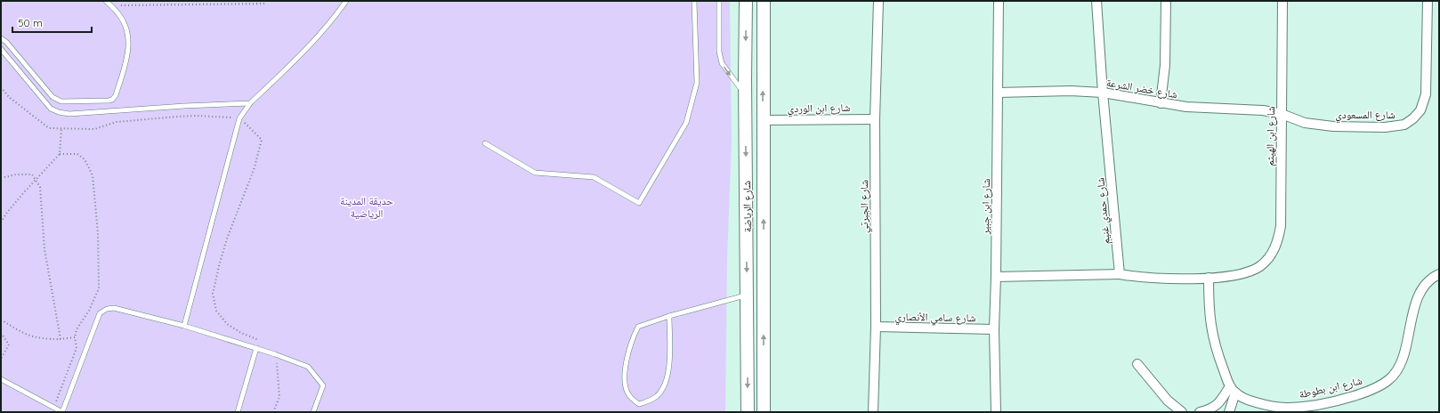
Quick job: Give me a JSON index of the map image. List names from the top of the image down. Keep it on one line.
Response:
{"streets":{"main road":["شارع الرياضة"],"street":["شارع خضر الشرعة","شارع ابن الوردي","شارع المسعودي","شارع ابن الهيثم","شارع الجبرتي","شارع ابن جبير","شارع حمدي غنيم","شارع سامي الأنصاري","شارع ابن بطوطة"]},"crossings":[["شارع خضر الشرعة","شارع المسعودي"],["شارع خضر الشرعة","شارع ابن الهيثم"],["شارع خضر الشرعة","شارع ابن جبير"],["شارع خضر الشرعة","شارع حمدي غنيم"],["شارع ابن الوردي","شارع الرياضة"],["شارع ابن الوردي","شارع الجبرتي"],["شارع المسعودي","شارع ابن الهيثم"],["شارع الجبرتي","شارع سامي الأنصاري"],["شارع ابن جبير","شارع سامي الأنصاري"]],"parks":["حديقة المدينة الرياضية"],"scale_bar":"50 m"}
